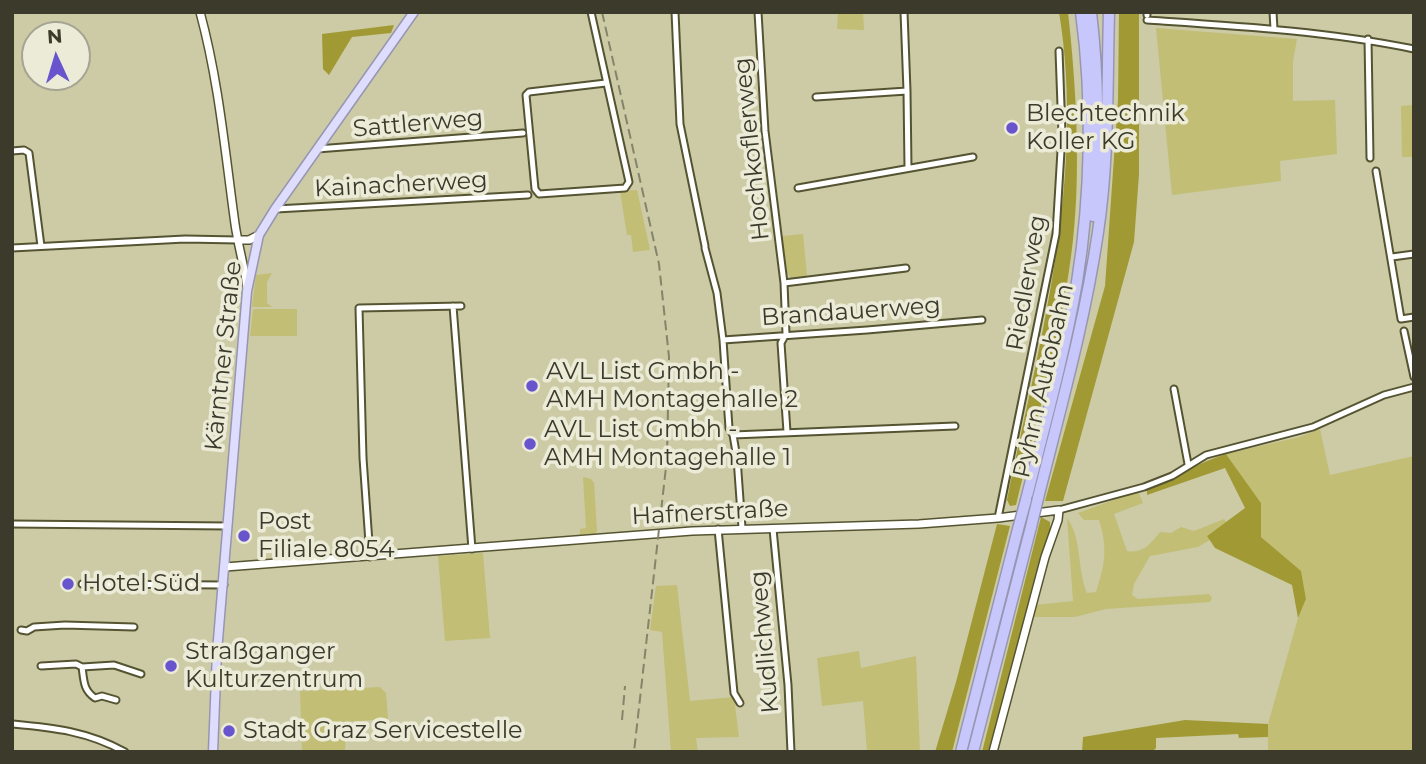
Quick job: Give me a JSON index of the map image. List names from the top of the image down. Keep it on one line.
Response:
{"streets":{"highway":["Pyhrn Autobahn"],"main road":["Kärntner Straße"],"street":["Sattlerweg","Hochkoflerweg","Kainacherweg","Riedlerweg","Brandauerweg","Hafnerstraße","Kudlichweg"]},"crossings":[["Sattlerweg","Kärntner Straße"],["Hochkoflerweg","Brandauerweg"],["Kainacherweg","Kärntner Straße"],["Riedlerweg","Hafnerstraße"],["Kärntner Straße","Hafnerstraße"],["Hafnerstraße","Kudlichweg"]],"places":["Blechtechnik Koller KG","AVL List Gmbh - AMH Montagehalle 2","AVL List Gmbh - AMH Montagehalle 1","Post Filiale 8054","Hotel Süd","Straßganger Kulturzentrum","Stadt Graz Servicestelle"],"north":"top"}
